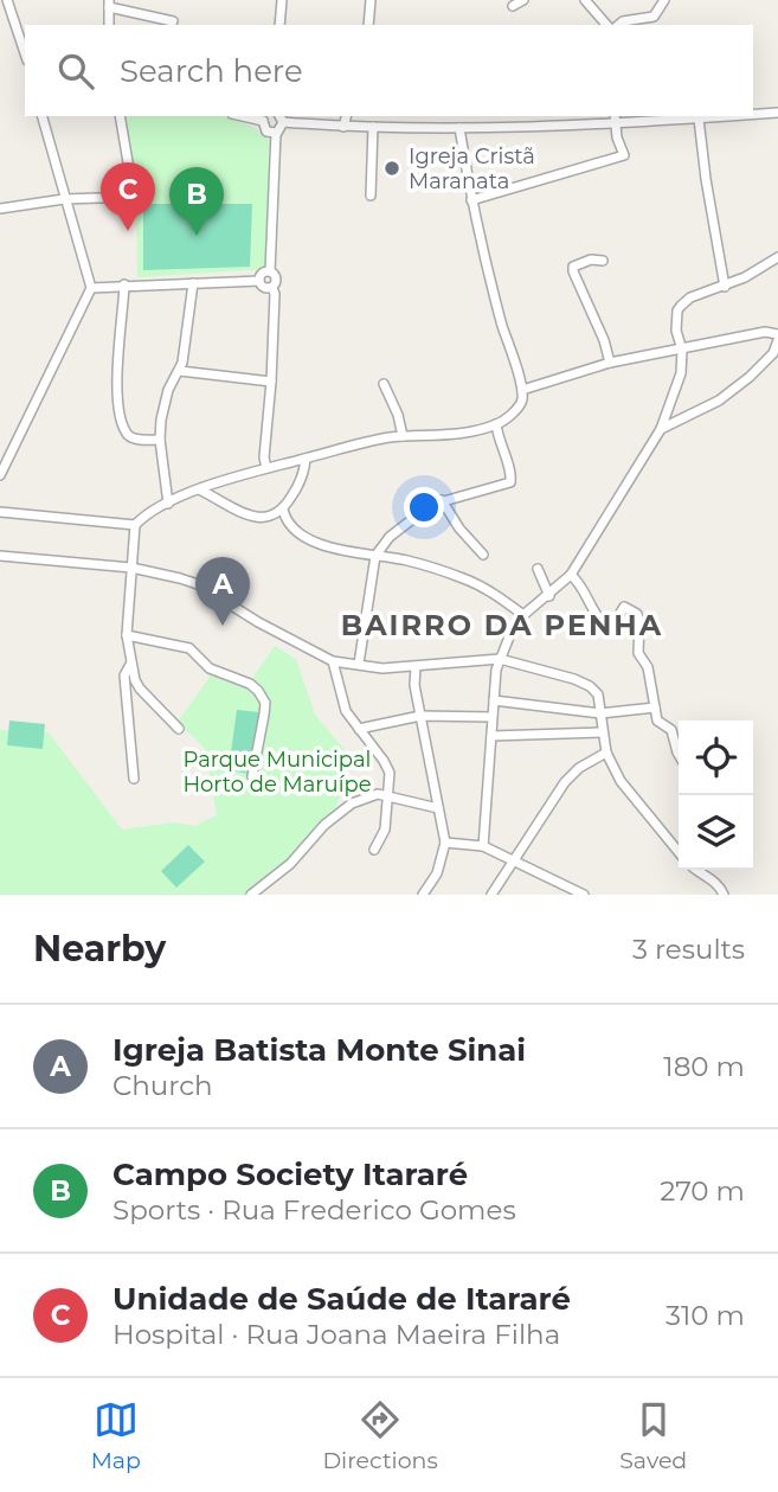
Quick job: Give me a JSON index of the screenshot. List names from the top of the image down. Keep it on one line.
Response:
{"districts":["BAIRRO DA PENHA"],"parks":["Parque Municipal Horto de Maruípe"],"places":["Igreja Cristã Maranata"],"page":{"search":"Search here","pins":["C","B","A"],"heading":["Nearby","3 results"],"list":[{"mark":"A","name":"Igreja Batista Monte Sinai","note":"Church","value":"180 m"},{"mark":"B","name":"Campo Society Itararé","note":"Sports · Rua Frederico Gomes","value":"270 m"},{"mark":"C","name":"Unidade de Saúde de Itararé","note":"Hospital · Rua Joana Maeira Filha","value":"310 m"}],"nav":["Map","Directions","Saved"]}}
